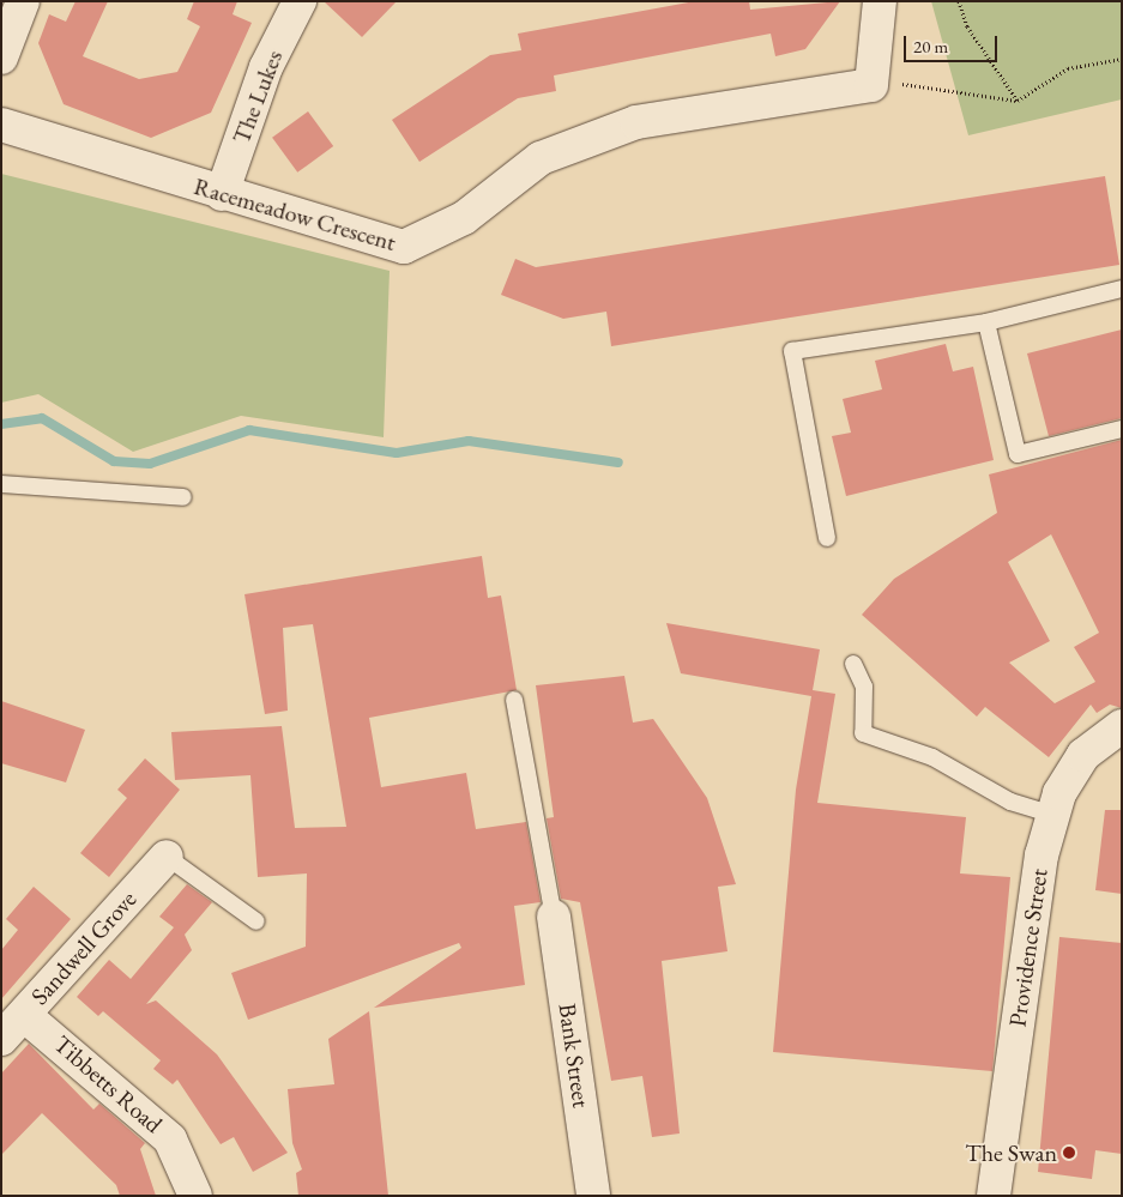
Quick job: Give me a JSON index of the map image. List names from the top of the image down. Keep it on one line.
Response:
{"streets":{"street":["The Lukes","Racemeadow Crescent","Sandwell Grove","Providence Street","Bank Street","Tibbetts Road"]},"crossings":[["The Lukes","Racemeadow Crescent"],["Sandwell Grove","Tibbetts Road"]],"places":["The Swan"],"scale_bar":"20 m"}
